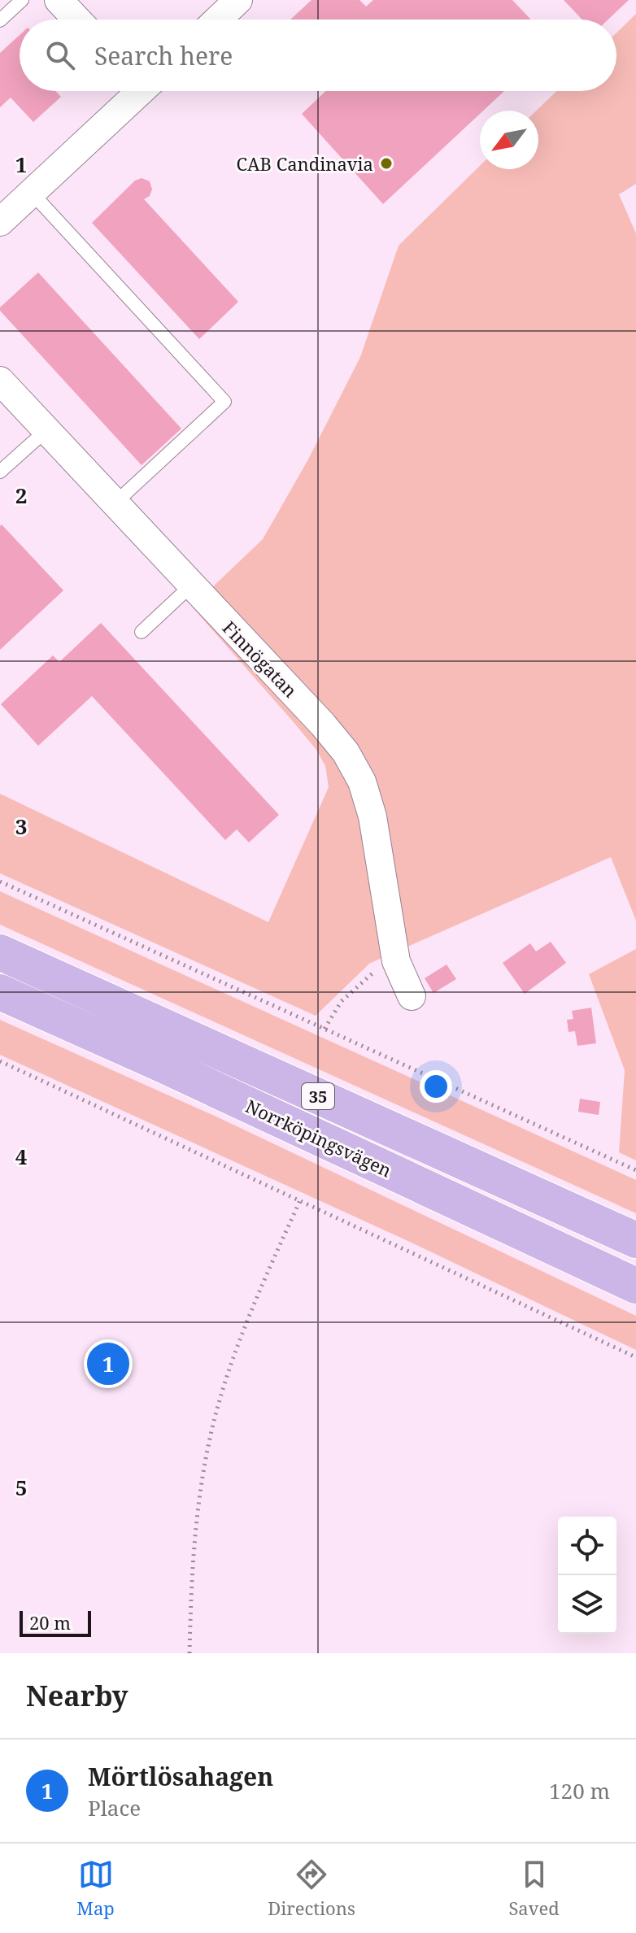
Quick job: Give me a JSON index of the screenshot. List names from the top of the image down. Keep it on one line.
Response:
{"streets":{"main road":["35","Norrköpingsvägen"],"street":["Finnögatan"]},"places":["CAB Candinavia"],"scale_bar":"20 m","north":"bottom left","page":{"search":"Search here","pins":"1","scale":"20 m","heading":"Nearby","list":[{"mark":"1","name":"Mörtlösahagen","note":"Place","value":"120 m"}],"nav":["Map","Directions","Saved"]},"grid":{"rows":["1","2","3","4","5"]}}
